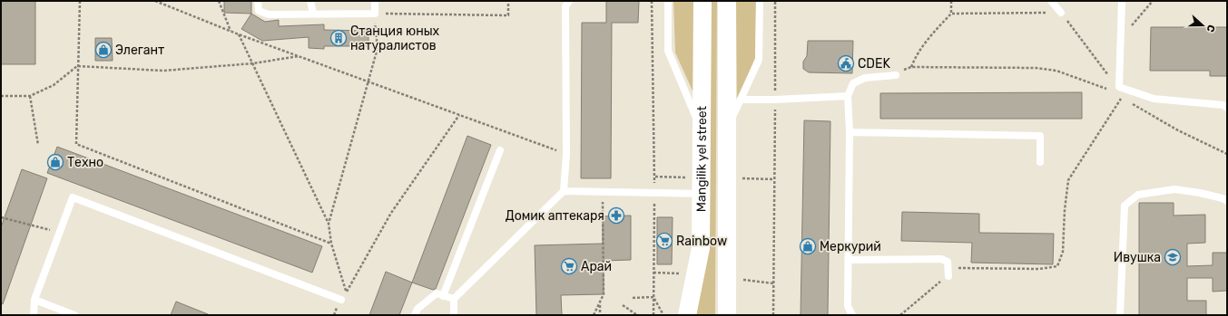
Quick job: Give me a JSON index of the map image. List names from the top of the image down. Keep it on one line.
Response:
{"streets":{"street":["Mangilik yel street"]},"places":{"building":["Станция юных натуралистов"],"shop":["Элегант","Техно","Меркурий"],"public building":["CDEK"],"pharmacy":["Домик аптекаря"],"supermarket":["Rainbow","Арай"],"school or university":["Ивушка"]},"north":"right"}
